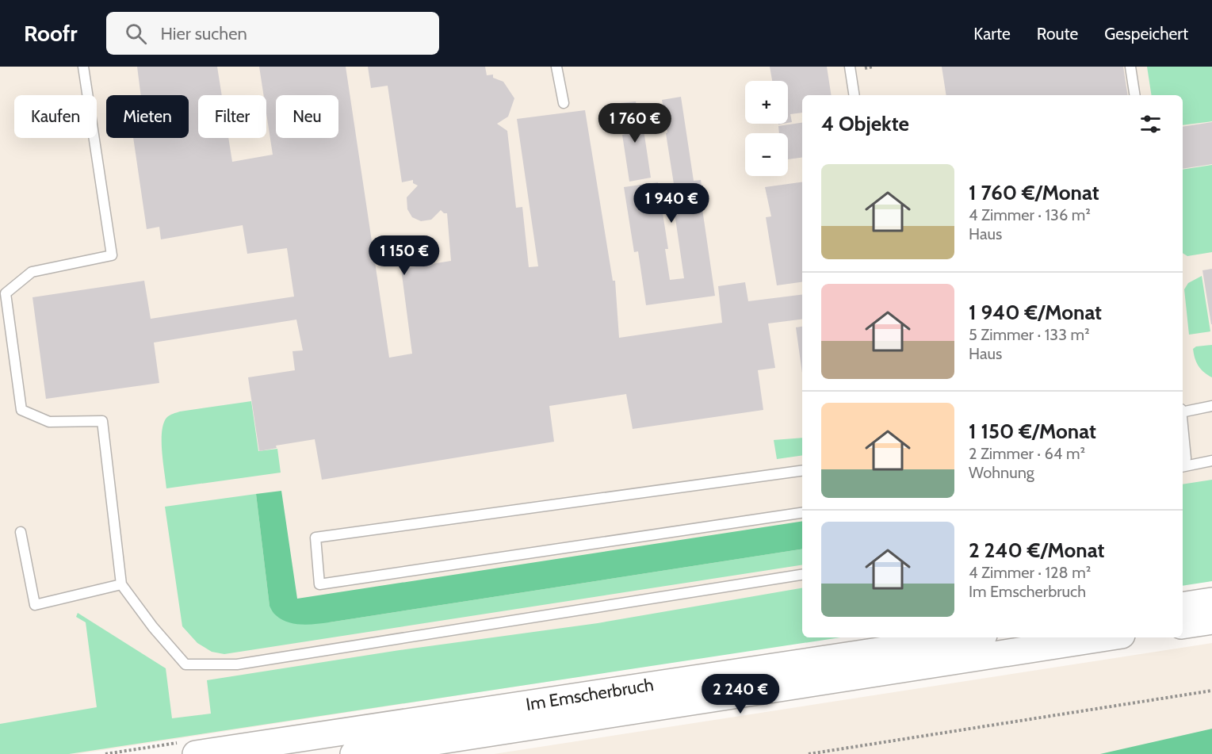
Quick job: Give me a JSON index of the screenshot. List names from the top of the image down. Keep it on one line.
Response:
{"streets":{"main road":["Im Emscherbruch"]},"page":{"header":"Roofr","search":"Hier suchen","nav":["Karte","Route","Gespeichert"],"map_buttons":["+","−"],"chip":["Kaufen","Mieten","Filter","Neu"],"heading":"4 Objekte","price":["1 760 €","1 940 €","1 150 €","2 240 €"],"list":[{"name":"1 760 €/Monat","note":"4 Zimmer · 136 m² · Haus"},{"name":"1 940 €/Monat","note":"5 Zimmer · 133 m² · Haus"},{"name":"1 150 €/Monat","note":"2 Zimmer · 64 m² · Wohnung"},{"name":"2 240 €/Monat","note":"4 Zimmer · 128 m² · Im Emscherbruch"}]}}
